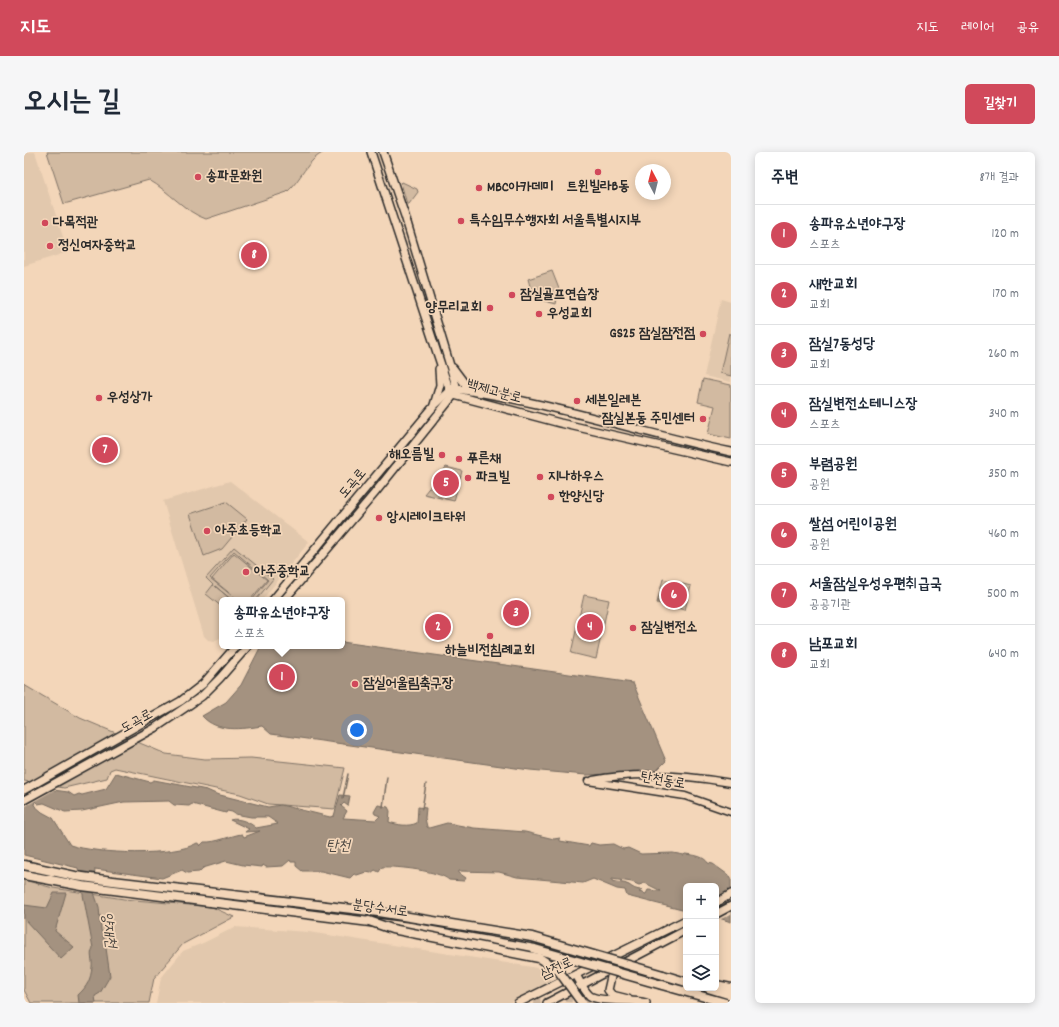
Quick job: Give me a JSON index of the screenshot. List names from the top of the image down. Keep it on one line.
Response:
{"streets":{"highway":["분당수서로"],"main road":["백제고분로","도곡로","삼전로"],"street":["탄천동로"]},"crossings":[["백제고분로","도곡로"]],"water":["탄천","양재천"],"places":["트윈빌라B동","송파문화원","MBC아카데미","특수임무수행자회 서울특별시지부","다목적관","정신여자중학교","잠실골프연습장","양무리교회","우성교회","GS25 잠실잠전점","우성상가","세븐일레븐","잠실본동 주민센터","해오름빌","푸른채","지나하우스","파크빌","한양신당","앙시레이크타워","아주초등학교","아주중학교","잠실변전소","하늘비전침례교회","잠실어울림축구장"],"north":"top","page":{"header":"지도","nav":["지도","레이어","공유"],"title":"오시는 길","buttons":"길찾기","heading":["주변","8개 결과"],"list":[{"mark":"1","name":"송파유소년야구장","note":"스포츠","value":"120 m"},{"mark":"2","name":"새한교회","note":"교회","value":"170 m"},{"mark":"3","name":"잠실7동성당","note":"교회","value":"260 m"},{"mark":"4","name":"잠실변전소테니스장","note":"스포츠","value":"340 m"},{"mark":"5","name":"부렴공원","note":"공원","value":"350 m"},{"mark":"6","name":"쌀섬 어린이공원","note":"공원","value":"460 m"},{"mark":"7","name":"서울잠실우성우편취급국","note":"공공기관","value":"500 m"},{"mark":"8","name":"남포교회","note":"교회","value":"640 m"}],"pins":["8","7","5","6","3","2","4","1"],"popup":["송파유소년야구장","스포츠"],"map_buttons":["+","−"]}}
